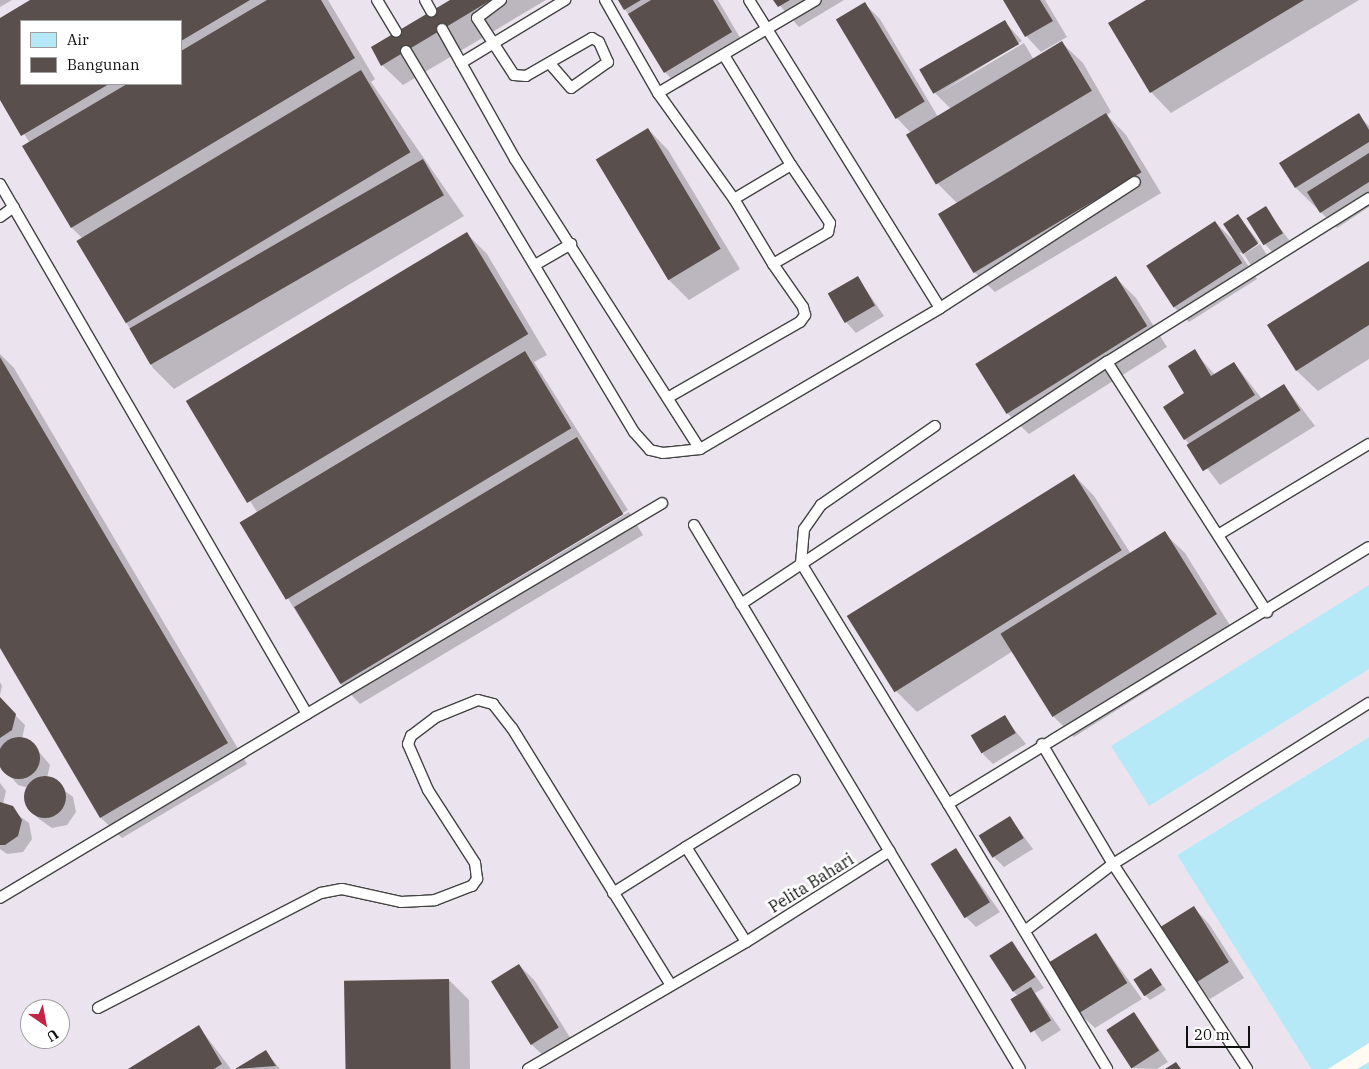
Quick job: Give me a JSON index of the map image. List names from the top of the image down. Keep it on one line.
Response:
{"streets":{"lane":["Pelita Bahari"]},"legend":["Air","Bangunan"],"scale_bar":"20 m","north":"bottom right"}
